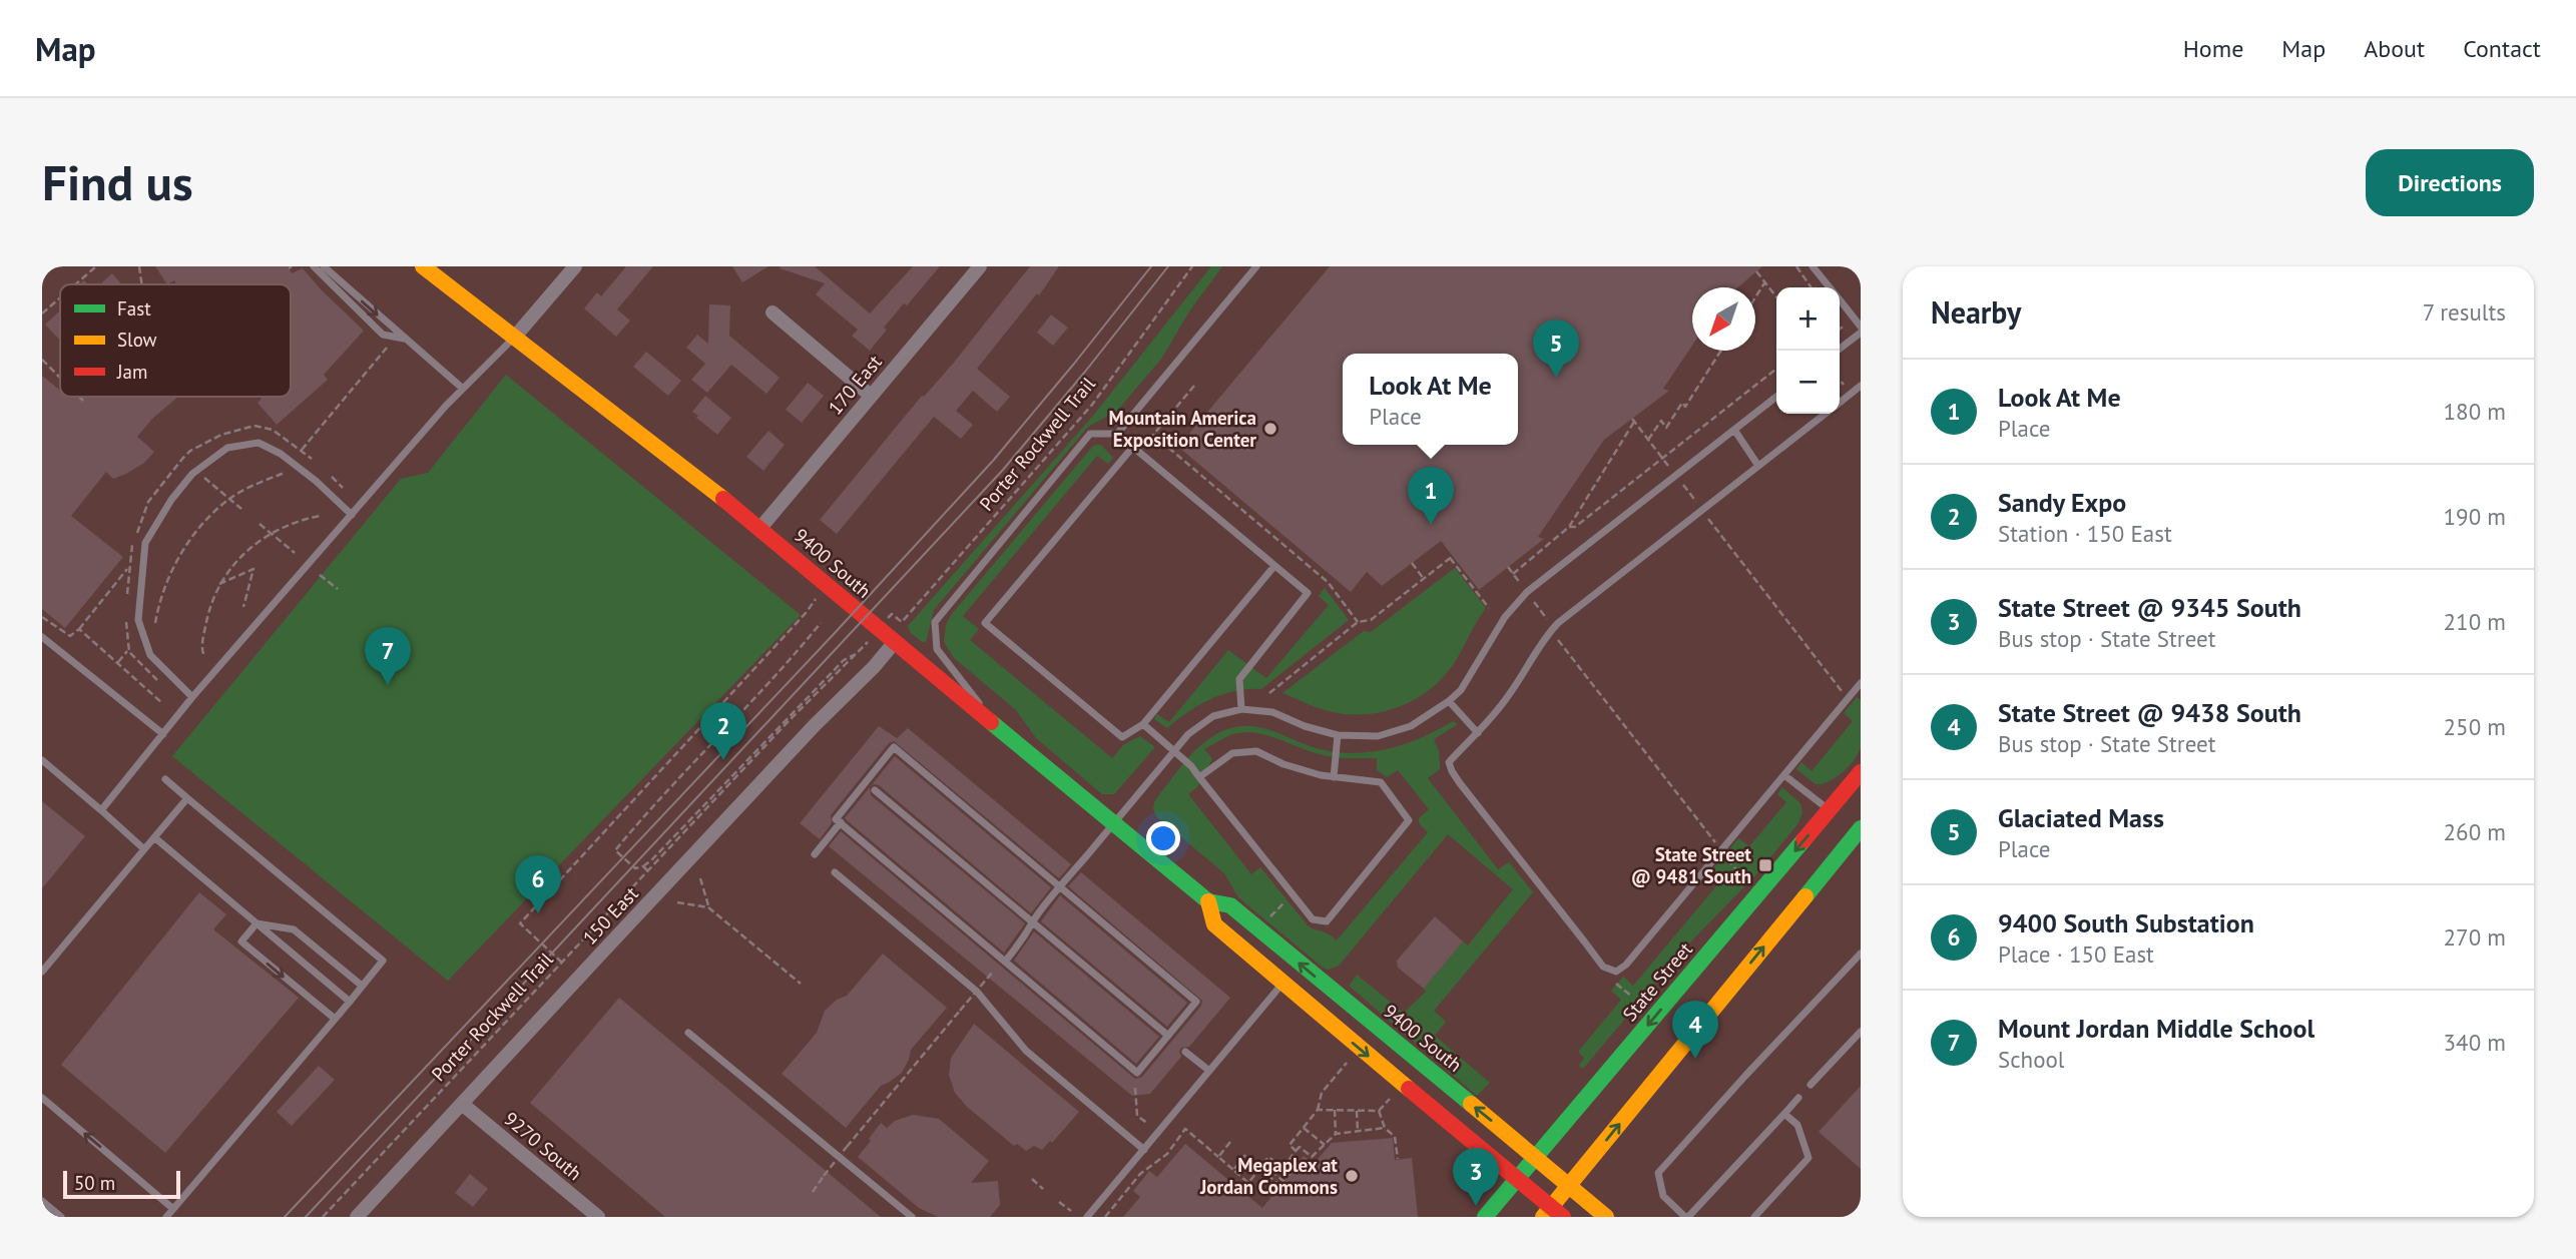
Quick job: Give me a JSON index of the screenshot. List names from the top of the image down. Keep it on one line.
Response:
{"streets":{"street":["170 East","9400 South","150 East","State Street","9270 South"],"path":["Porter Rockwell Trail"]},"crossings":[["170 East","9400 South"],["9400 South","150 East"],["9400 South","State Street"],["150 East","9270 South"]],"places":{"other":["Mountain America Exposition Center","Megaplex at Jordan Commons"],"transit":["State Street @ 9481 South"]},"legend":["Fast","Slow","Jam"],"scale_bar":"50 m","north":"bottom left","page":{"header":"Map","nav":["Home","Map","About","Contact"],"buttons":"Directions","title":"Find us","heading":["Nearby","7 results"],"map_buttons":["+","−"],"pins":["5","1","7","2","6","4","3"],"popup":["Look At Me","Place"],"list":[{"mark":"1","name":"Look At Me","note":"Place","value":"180 m"},{"mark":"2","name":"Sandy Expo","note":"Station · 150 East","value":"190 m"},{"mark":"3","name":"State Street @ 9345 South","note":"Bus stop · State Street","value":"210 m"},{"mark":"4","name":"State Street @ 9438 South","note":"Bus stop · State Street","value":"250 m"},{"mark":"5","name":"Glaciated Mass","note":"Place","value":"260 m"},{"mark":"6","name":"9400 South Substation","note":"Place · 150 East","value":"270 m"},{"mark":"7","name":"Mount Jordan Middle School","note":"School","value":"340 m"}],"scale":"50 m"}}
